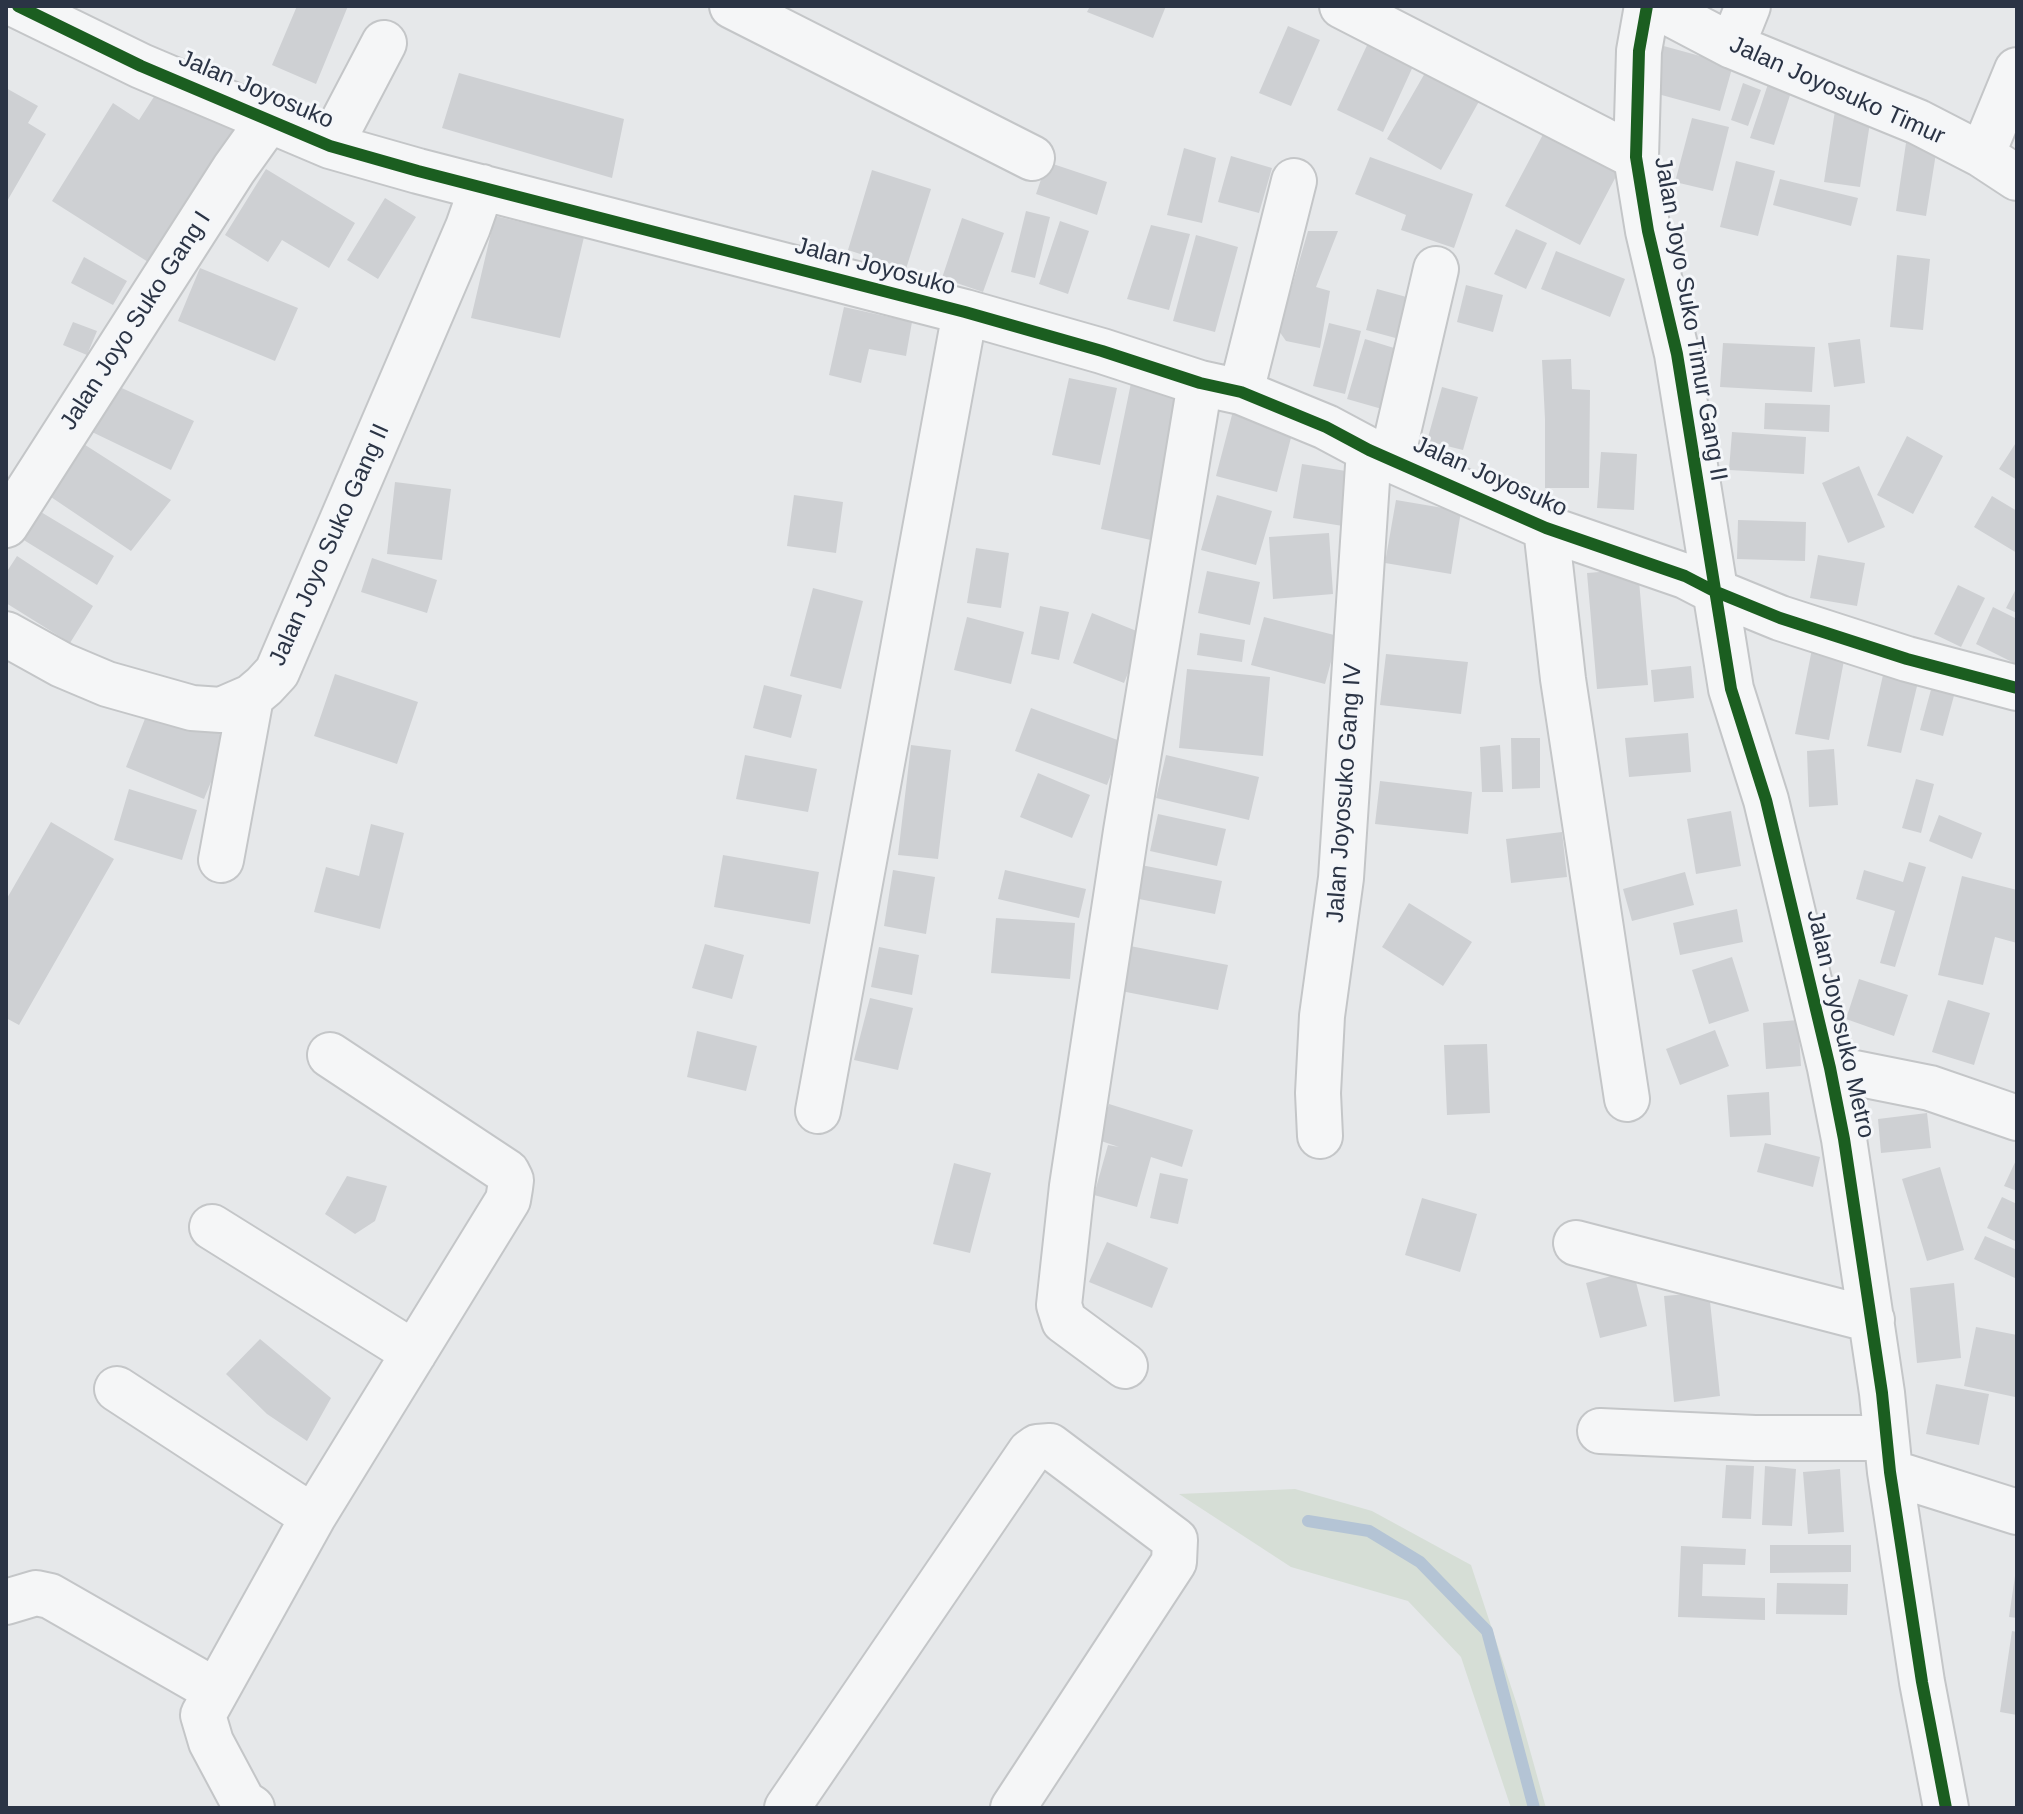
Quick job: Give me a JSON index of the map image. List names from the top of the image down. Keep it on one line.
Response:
{"streets":{"street":["Jalan Joyosuko","Jalan Joyosuko Timur","Jalan Joyo Suko Timur Gang II","Jalan Joyo Suko Gang I","Jalan Joyo Suko Gang II","Jalan Joyosuko Gang IV","Jalan Joyosuko Metro"]},"crossings":[["Jalan Joyosuko","Jalan Joyo Suko Timur Gang II"],["Jalan Joyosuko","Jalan Joyo Suko Gang I"],["Jalan Joyosuko","Jalan Joyo Suko Gang II"],["Jalan Joyosuko","Jalan Joyosuko Gang IV"],["Jalan Joyosuko","Jalan Joyosuko Metro"],["Jalan Joyo Suko Timur Gang II","Jalan Joyosuko Metro"]]}
